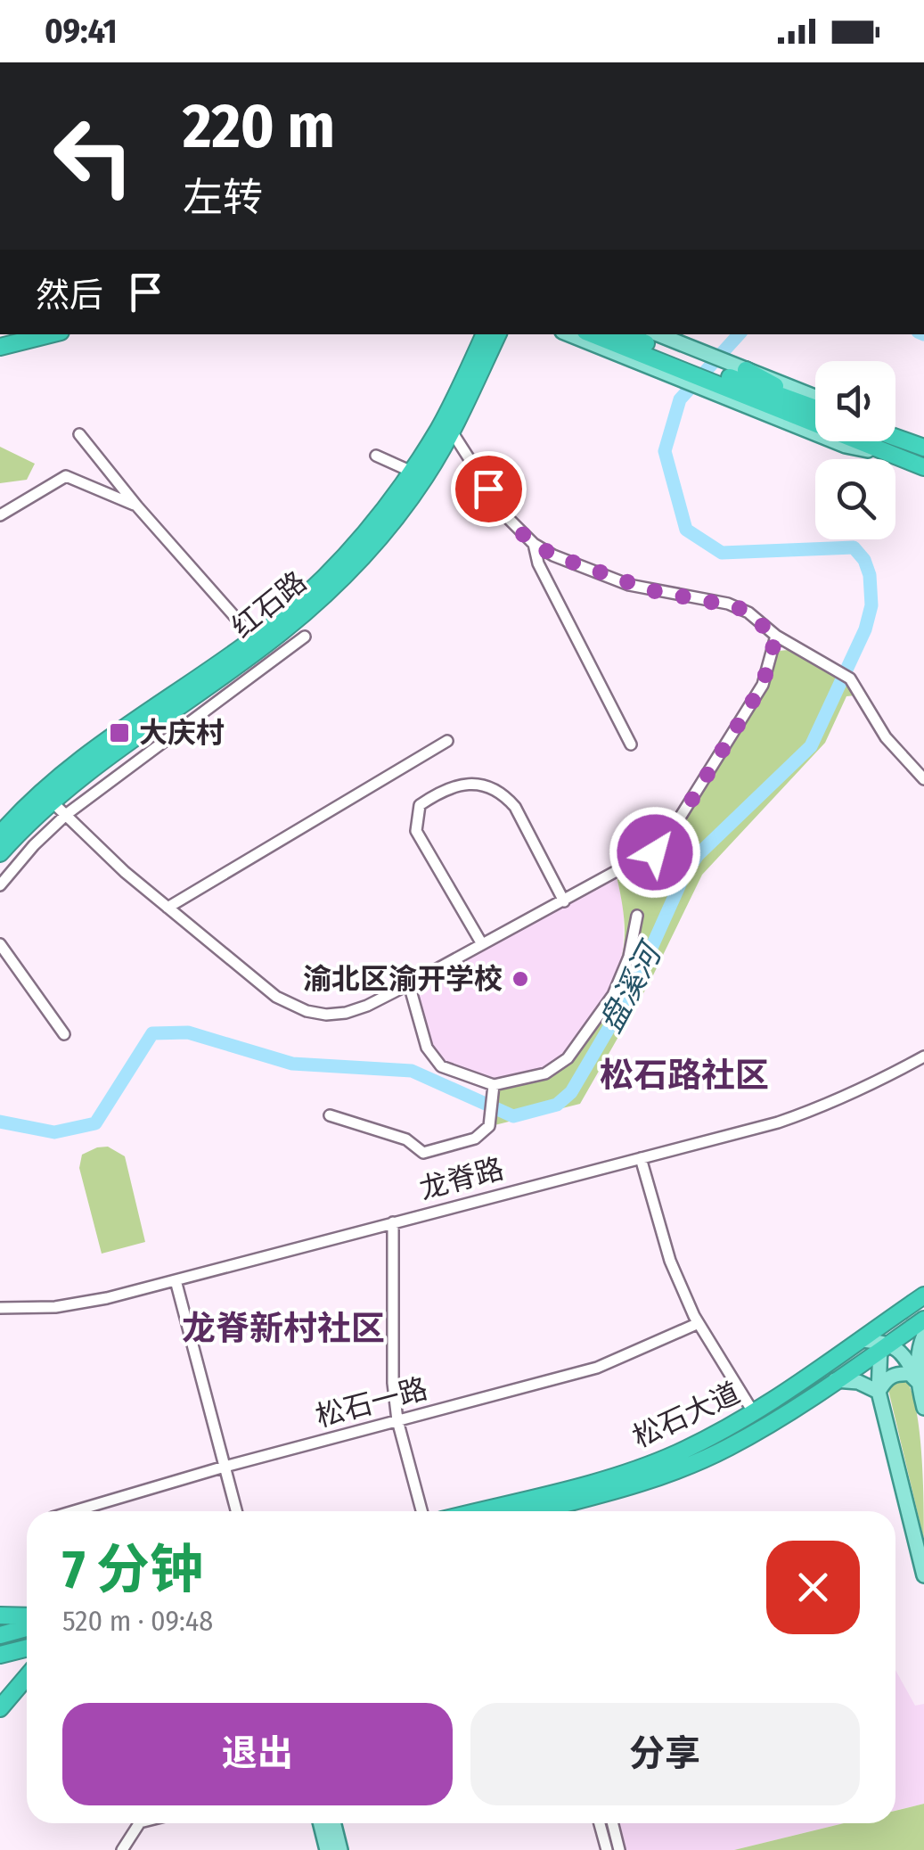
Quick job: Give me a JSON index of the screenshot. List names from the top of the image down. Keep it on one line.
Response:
{"streets":{"highway":["红石路","松石大道"],"street":["龙脊路","松石一路"]},"districts":["松石路社区","龙脊新村社区"],"water":["盘溪河"],"places":{"transit":["大庆村"],"other":["渝北区渝开学校"]},"page":{"status":"09:41","turn":["220 m","左转"],"then":"然后","heading":["7 分钟","520 m · 09:48"],"buttons":["退出","分享"]}}
